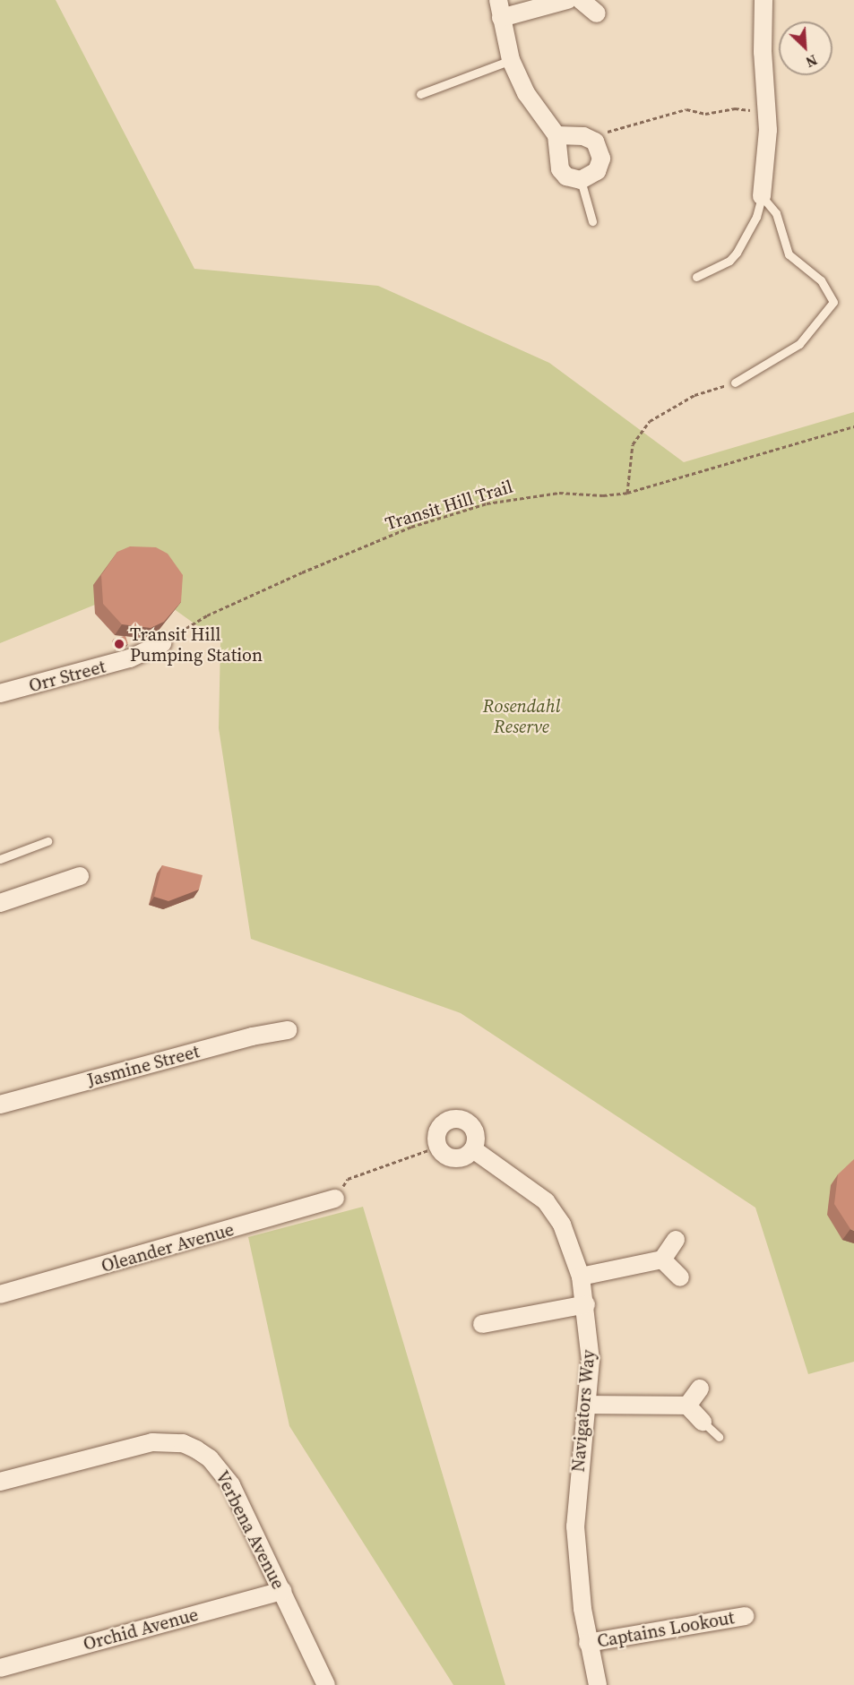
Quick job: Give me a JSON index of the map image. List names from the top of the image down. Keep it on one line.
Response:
{"streets":{"street":["Orr Street","Jasmine Street","Oleander Avenue","Navigators Way","Verbena Avenue","Orchid Avenue","Captains Lookout"],"path":["Transit Hill Trail"]},"crossings":[["Transit Hill Trail","Orr Street"],["Navigators Way","Captains Lookout"],["Verbena Avenue","Orchid Avenue"]],"parks":["Rosendahl Reserve"],"places":["Transit Hill Pumping Station"],"north":"bottom right"}
